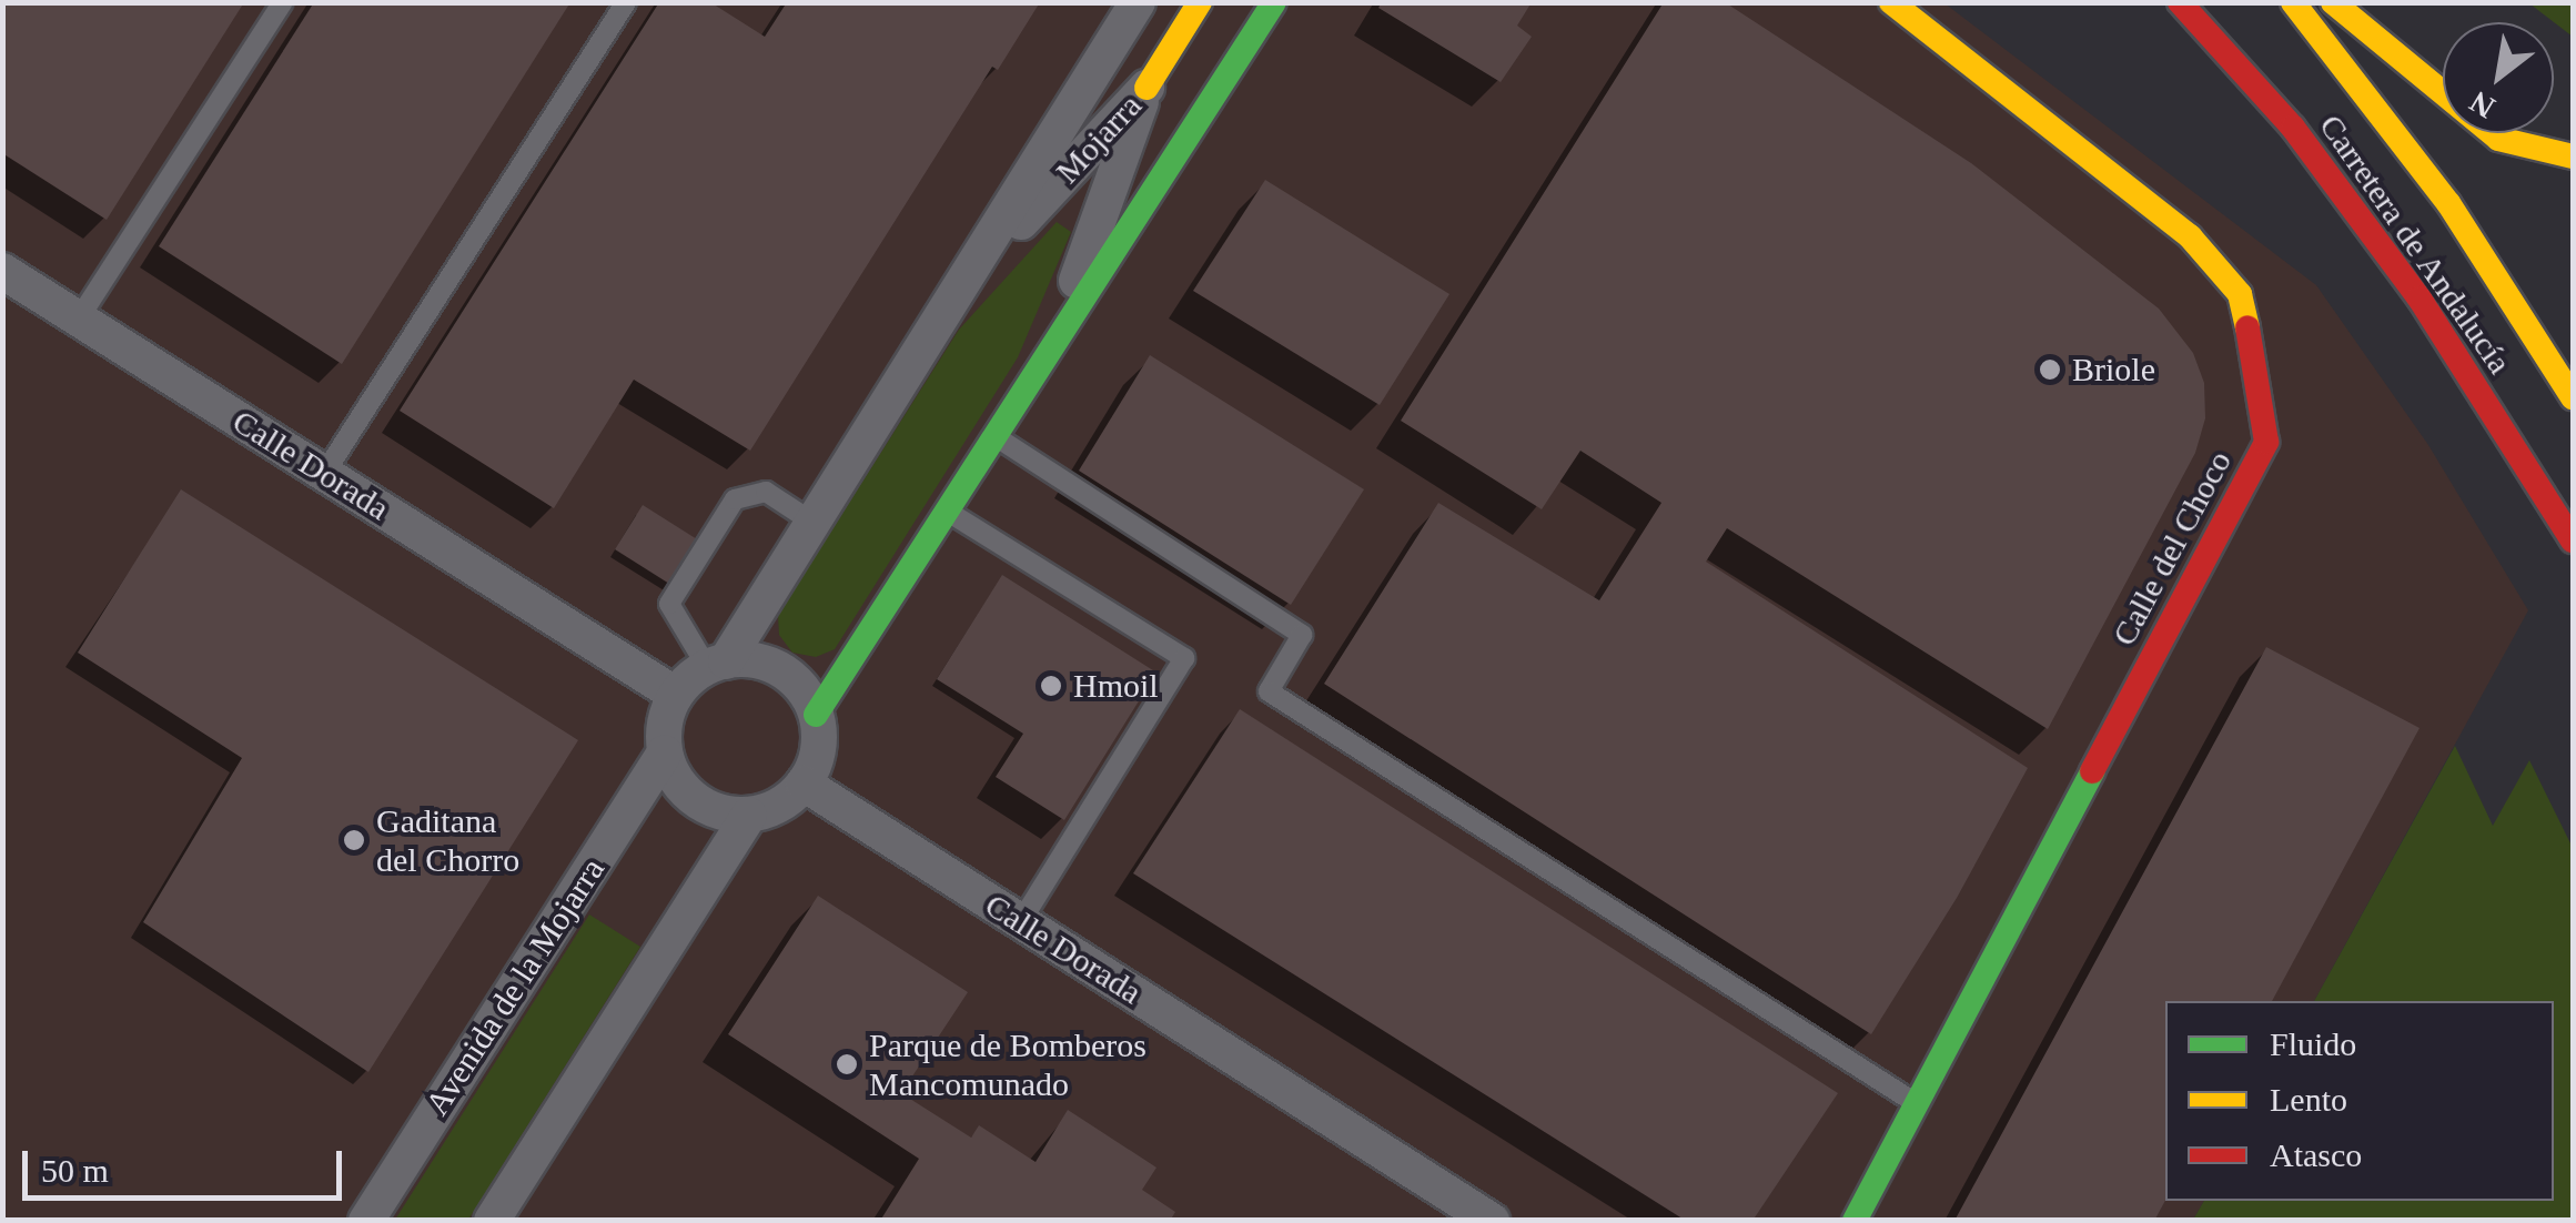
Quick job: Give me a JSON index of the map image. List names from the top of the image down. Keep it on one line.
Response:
{"streets":{"main road":["Carretera de Andalucía","Calle del Choco"],"street":["Mojarra","Calle Dorada","Avenida de la Mojarra"]},"crossings":[["Calle Dorada","Avenida de la Mojarra"]],"places":["Briole","Hmoil","Gaditana del Chorro","Parque de Bomberos Mancomunado"],"legend":["Fluido","Lento","Atasco"],"scale_bar":"50 m","north":"bottom left"}
